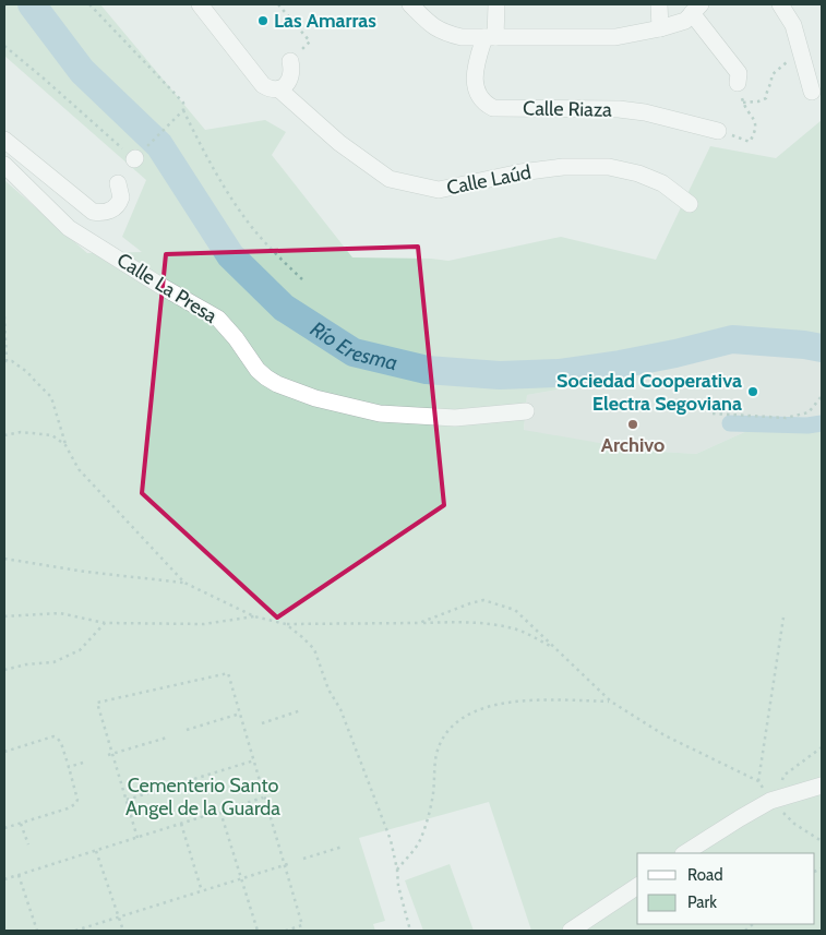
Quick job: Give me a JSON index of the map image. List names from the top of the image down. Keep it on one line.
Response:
{"streets":{"street":["Calle Riaza","Calle Laúd","Calle La Presa"]},"water":["Río Eresma"],"parks":["Cementerio Santo Angel de la Guarda"],"places":["Las Amarras","Sociedad Cooperativa Electra Segoviana","Archivo"],"legend":["Road","Park"]}
